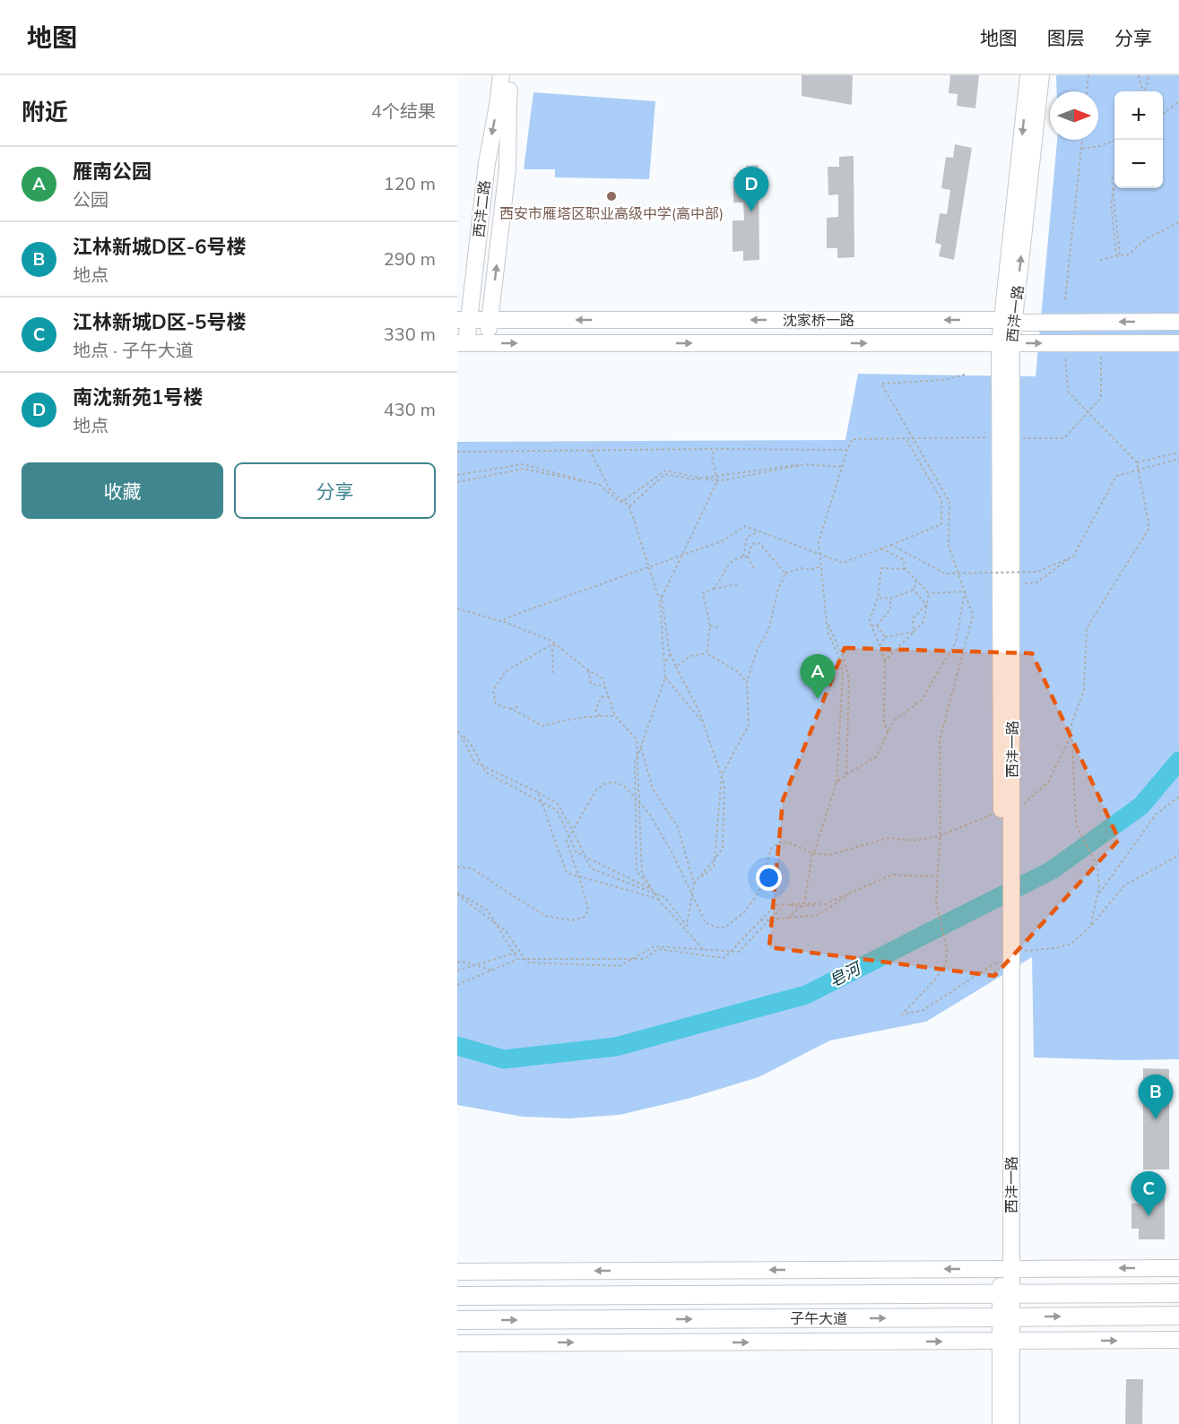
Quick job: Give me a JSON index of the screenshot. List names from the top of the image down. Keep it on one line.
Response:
{"streets":{"main road":["西沣二路","西沣一路","沈家桥一路","子午大道"]},"crossings":[["西沣二路","沈家桥一路"],["西沣一路","沈家桥一路"],["西沣一路","子午大道"]],"water":["皂河"],"places":["西安市雁塔区职业高级中学(高中部)"],"north":"right","page":{"header":"地图","nav":["地图","图层","分享"],"heading":["附近","4个结果"],"map_buttons":["+","−"],"list":[{"mark":"A","name":"雁南公园","note":"公园","value":"120 m"},{"mark":"B","name":"江林新城D区-6号楼","note":"地点","value":"290 m"},{"mark":"C","name":"江林新城D区-5号楼","note":"地点 · 子午大道","value":"330 m"},{"mark":"D","name":"南沈新苑1号楼","note":"地点","value":"430 m"}],"pins":["D","A","B","C"],"buttons":["收藏","分享"]}}
